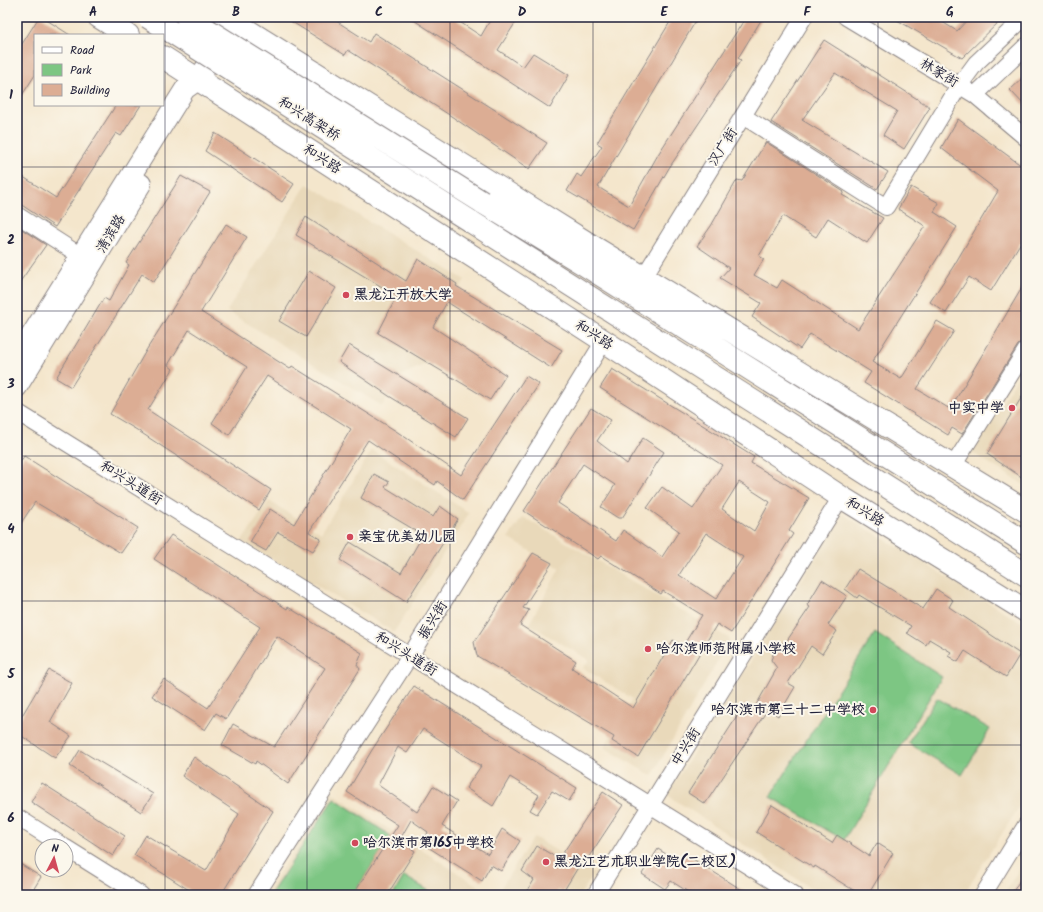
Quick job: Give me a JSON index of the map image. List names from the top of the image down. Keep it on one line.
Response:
{"streets":{"highway":["和兴高架桥","和兴路"],"main road":["清滨路"],"street":["林家街","汉广街","和兴头道街","振兴街","中兴街"]},"crossings":[["和兴高架桥","和兴路"],["和兴路","清滨路"],["和兴路","振兴街"],["和兴路","中兴街"],["和兴头道街","振兴街"],["和兴头道街","中兴街"]],"places":["黑龙江开放大学","中实中学","亲宝优美幼儿园","哈尔滨师范附属小学校","哈尔滨市第三十二中学校","哈尔滨市第165中学校","黑龙江艺术职业学院(二校区)"],"legend":["Road","Park","Building"],"north":"top","grid":{"columns":["A","B","C","D","E","F","G"],"rows":["1","2","3","4","5","6"]}}
